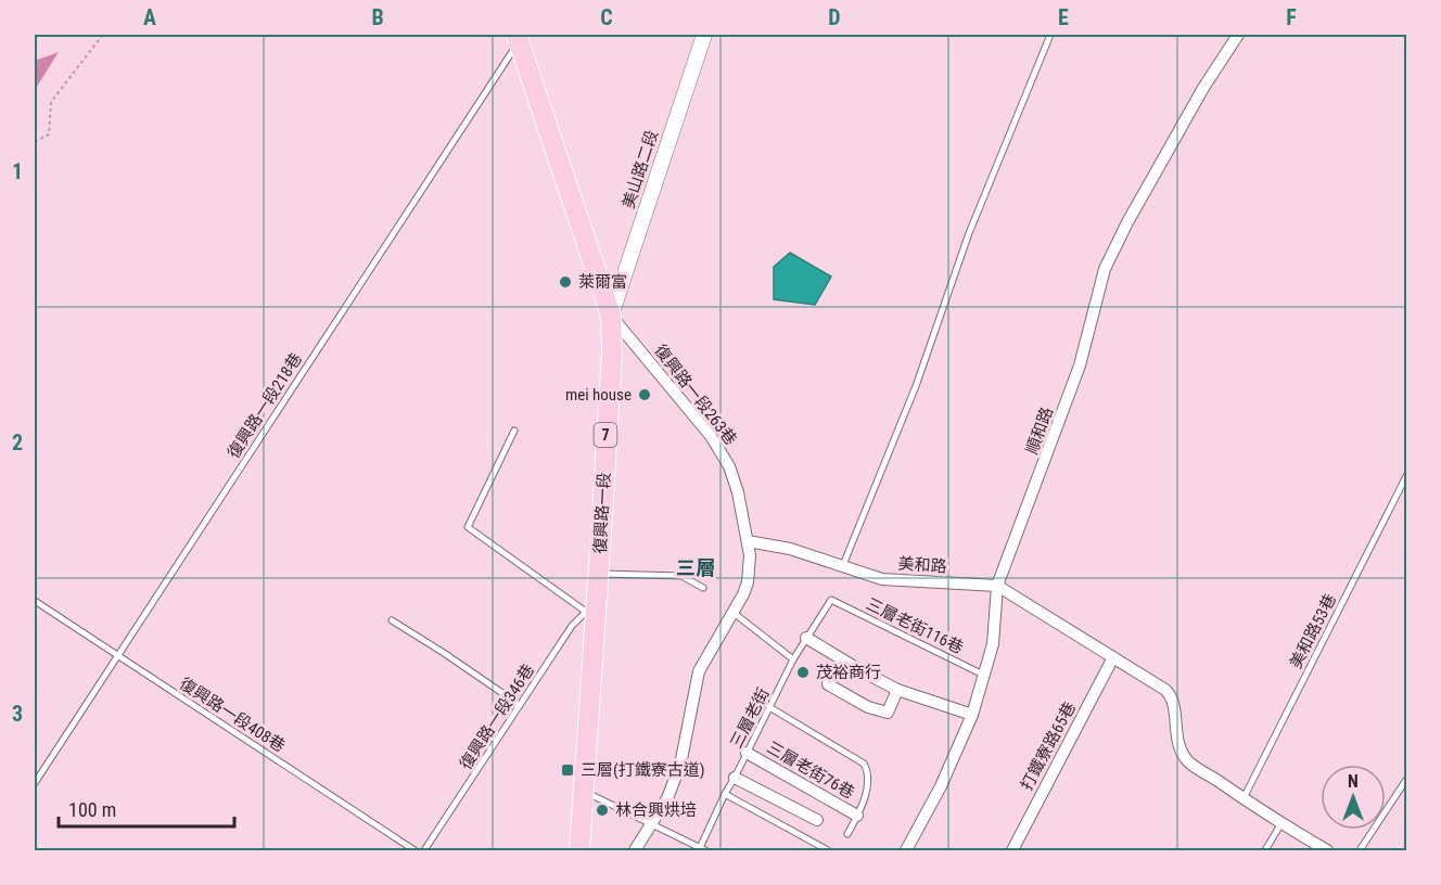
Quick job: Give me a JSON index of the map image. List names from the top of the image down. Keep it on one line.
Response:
{"streets":{"main road":["7","復興路一段"],"street":["美山路二段","復興路一段263巷","順和路","美和路","打鐵寮路65巷","三層老街76巷"],"lane":["復興路一段218巷","三層老街116巷","美和路53巷","復興路一段408巷","復興路一段346巷","三層老街"]},"crossings":[["美山路二段","復興路一段263巷"],["美山路二段","復興路一段"],["復興路一段263巷","復興路一段"],["復興路一段263巷","美和路"],["復興路一段218巷","復興路一段"],["復興路一段218巷","復興路一段408巷"],["順和路","美和路"],["順和路","三層老街116巷"],["復興路一段","復興路一段346巷"],["美和路","美和路53巷"],["美和路","打鐵寮路65巷"],["三層老街116巷","三層老街"],["三層老街","三層老街76巷"]],"districts":["三層"],"places":{"other":["萊爾富","mei house","茂裕商行","林合興烘培"],"transit":["三層(打鐵寮古道)"]},"scale_bar":"100 m","north":"top","grid":{"columns":["A","B","C","D","E","F"],"rows":["1","2","3"]}}
